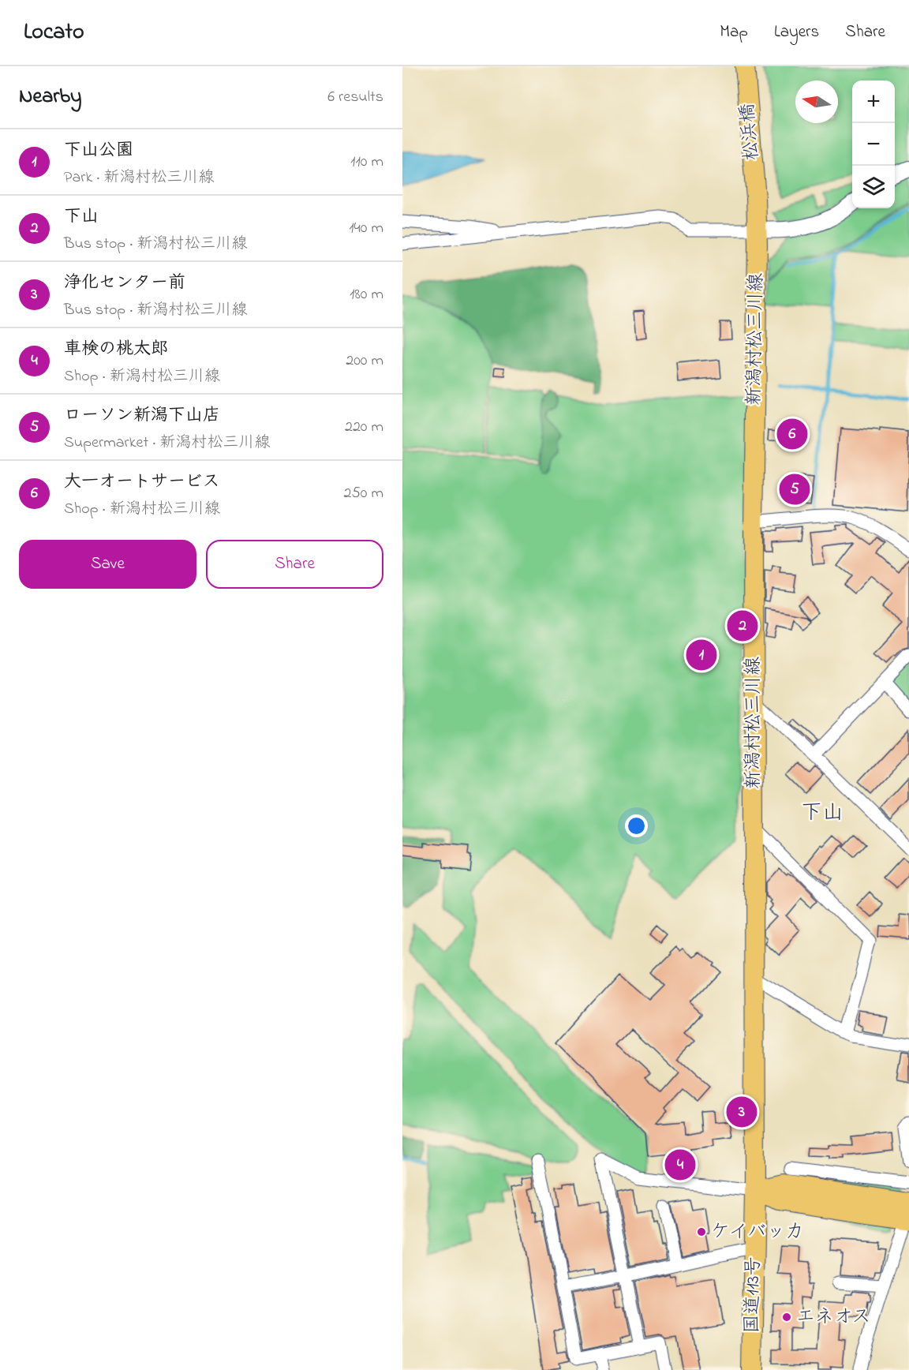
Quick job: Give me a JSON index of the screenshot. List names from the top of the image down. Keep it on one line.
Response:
{"streets":{"highway":["国道113号"],"main road":["松浜橋","新潟村松三川線"]},"crossings":[["松浜橋","新潟村松三川線"],["新潟村松三川線","国道113号"]],"districts":["下山"],"places":["ケイバッカ","エネオス"],"north":"left","page":{"header":"Locato","nav":["Map","Layers","Share"],"heading":["Nearby","6 results"],"map_buttons":["+","−"],"list":[{"mark":"1","name":"下山公園","note":"Park · 新潟村松三川線","value":"110 m"},{"mark":"2","name":"下山","note":"Bus stop · 新潟村松三川線","value":"140 m"},{"mark":"3","name":"浄化センター前","note":"Bus stop · 新潟村松三川線","value":"180 m"},{"mark":"4","name":"車検の桃太郎","note":"Shop · 新潟村松三川線","value":"200 m"},{"mark":"5","name":"ローソン新潟下山店","note":"Supermarket · 新潟村松三川線","value":"220 m"},{"mark":"6","name":"大一オートサービス","note":"Shop · 新潟村松三川線","value":"250 m"}],"pins":["6","5","2","1","3","4"],"buttons":["Save","Share"]}}
